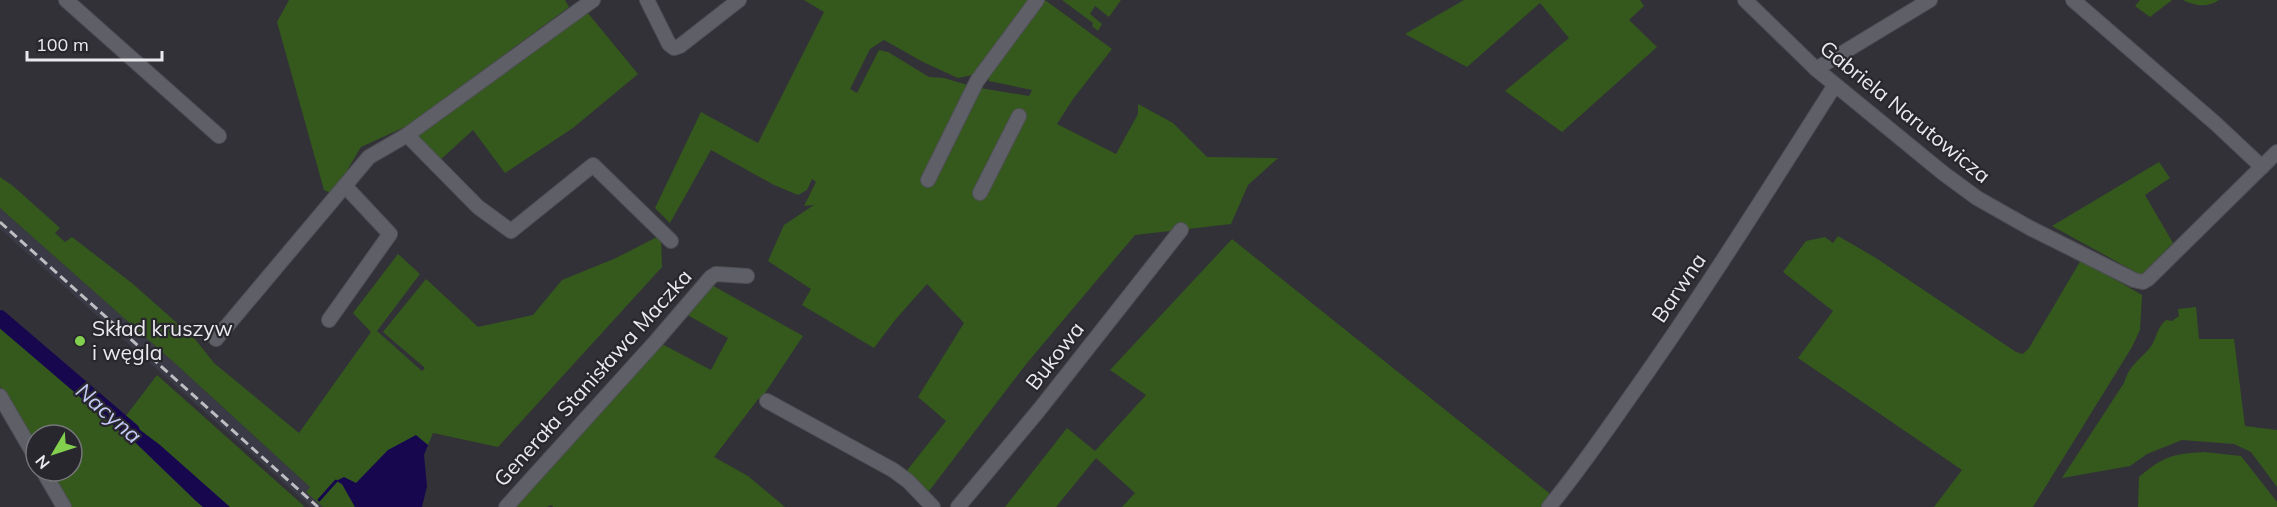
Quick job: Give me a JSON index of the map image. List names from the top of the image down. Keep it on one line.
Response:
{"streets":{"street":["Gabriela Narutowicza","Barwna","Bukowa","Generała Stanisława Maczka"]},"crossings":[["Gabriela Narutowicza","Barwna"]],"water":["Nacyna"],"places":["Skład kruszyw i węgla"],"scale_bar":"100 m","north":"bottom left"}
